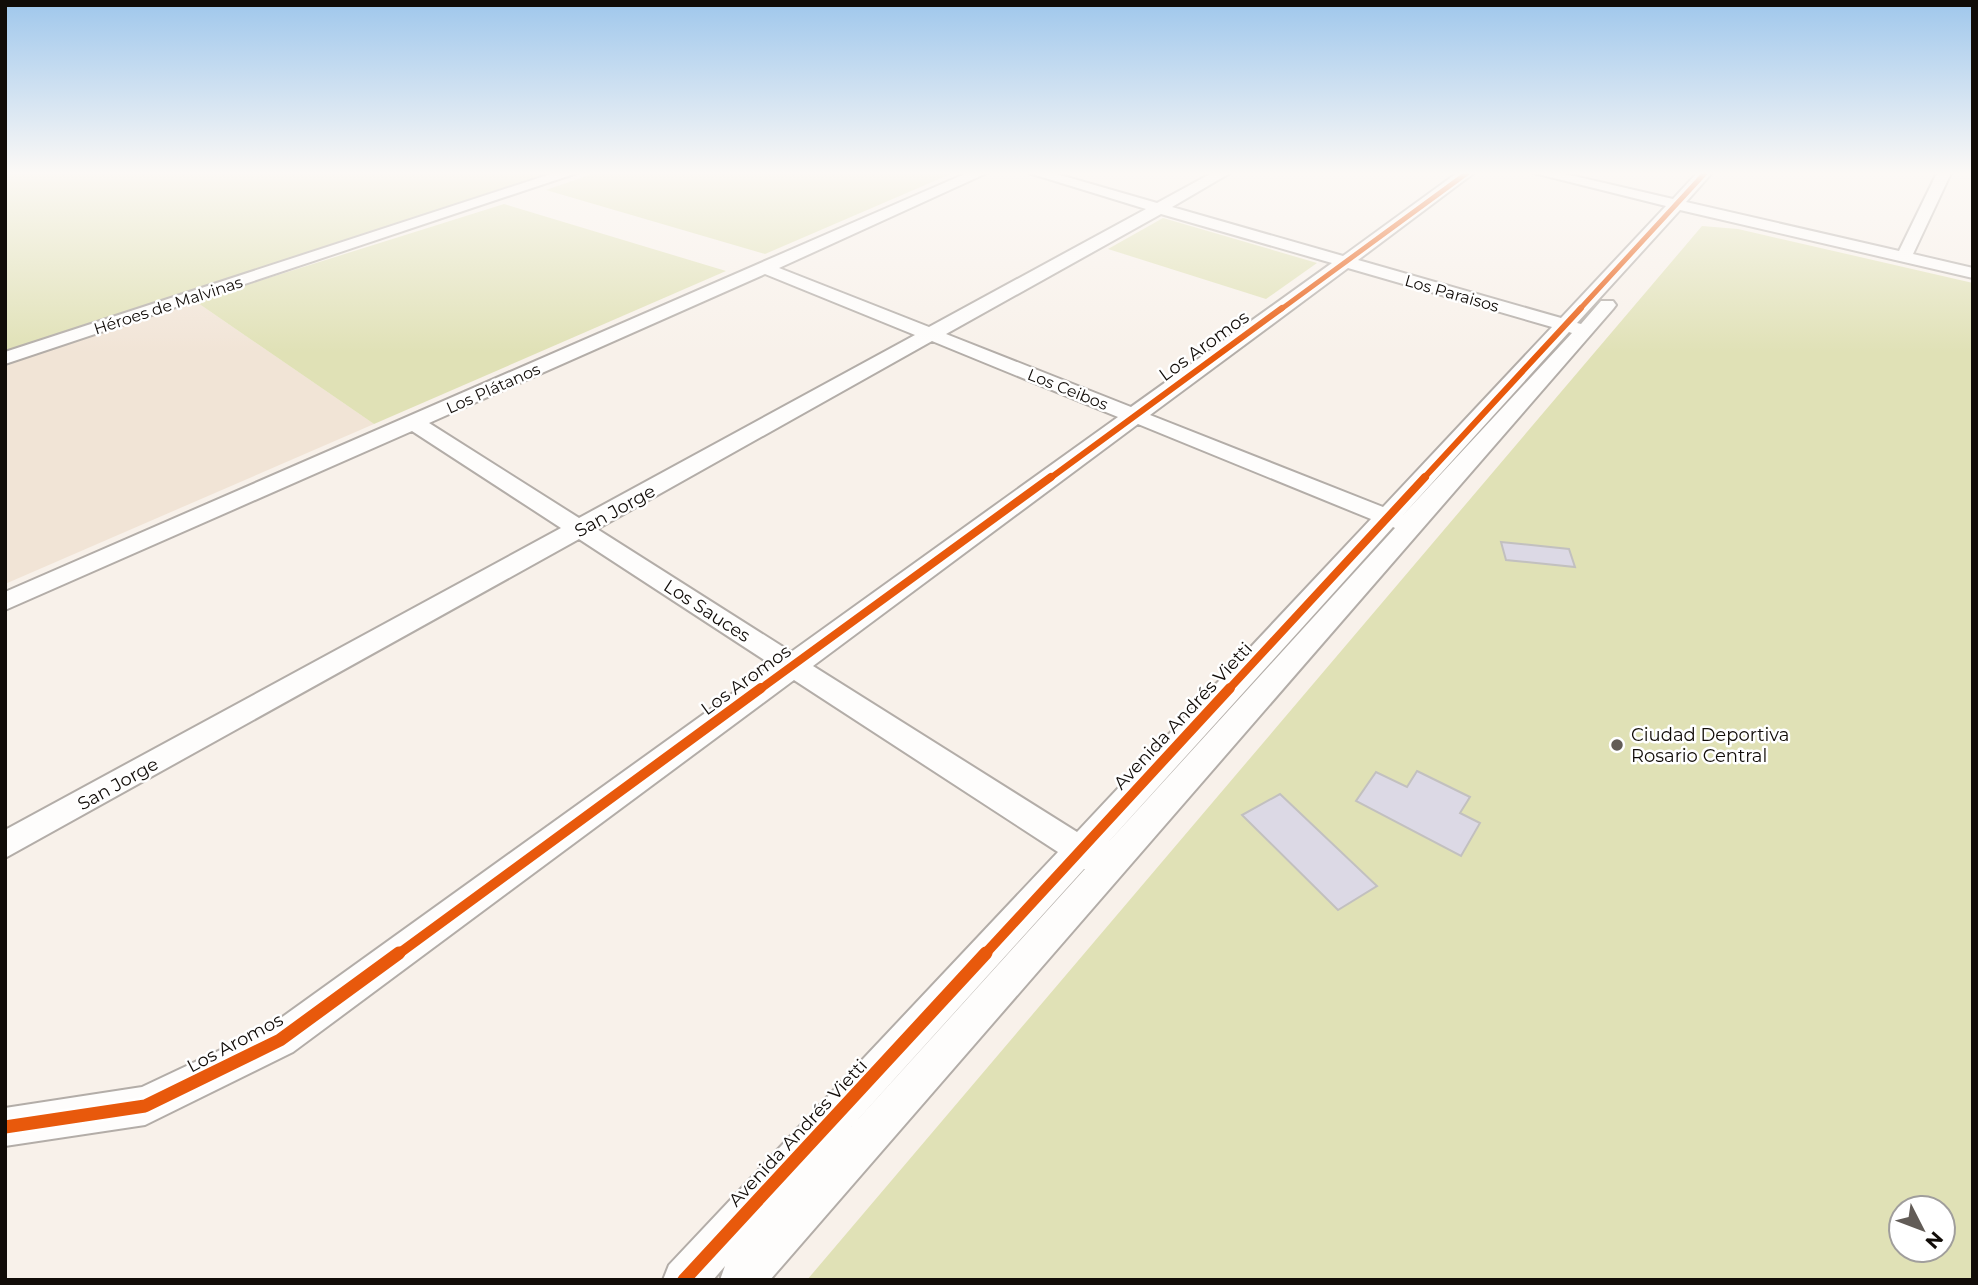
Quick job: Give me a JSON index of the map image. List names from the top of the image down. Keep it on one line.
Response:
{"streets":{"street":["Los Paraisos","Héroes de Malvinas","Los Aromos","Los Plátanos","Los Ceibos","San Jorge","Los Sauces","Avenida Andrés Vietti"]},"crossings":[["Los Paraisos","Los Aromos"],["Los Paraisos","Avenida Andrés Vietti"],["Los Aromos","Los Ceibos"],["Los Aromos","Los Sauces"],["Los Plátanos","Los Ceibos"],["Los Plátanos","Los Sauces"],["Los Ceibos","San Jorge"],["Los Ceibos","Avenida Andrés Vietti"],["San Jorge","Los Sauces"],["Los Sauces","Avenida Andrés Vietti"]],"places":["Ciudad Deportiva Rosario Central"],"north":"bottom right"}
